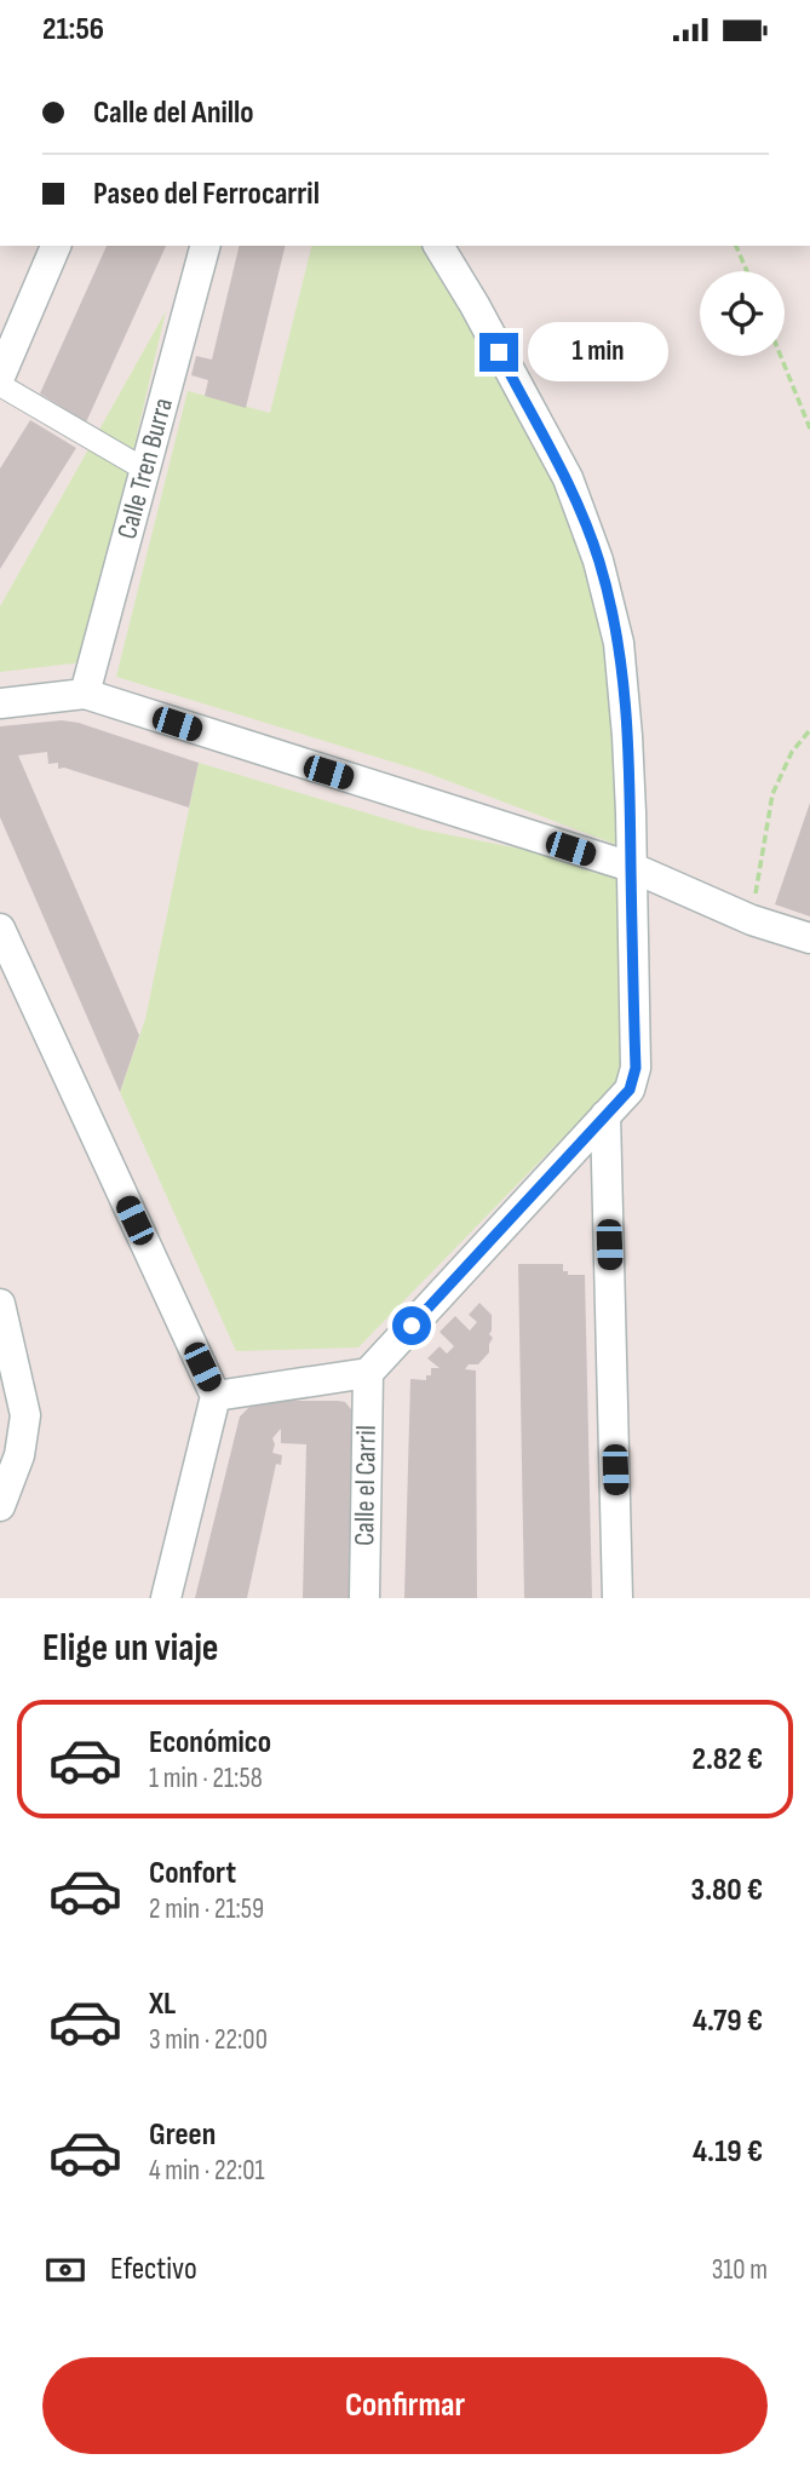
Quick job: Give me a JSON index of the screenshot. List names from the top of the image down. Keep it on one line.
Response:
{"streets":{"street":["Calle Tren Burra","Calle el Carril"]},"page":{"status":"21:56","banner":["Calle del Anillo","Paseo del Ferrocarril"],"bubble":"1 min","heading":"Elige un viaje","list":[{"name":"Económico","note":"1 min · 21:58","value":"2.82 €"},{"name":"Confort","note":"2 min · 21:59","value":"3.80 €"},{"name":"XL","note":"3 min · 22:00","value":"4.79 €"},{"name":"Green","note":"4 min · 22:01","value":"4.19 €"}],"pay":["Efectivo","310 m"],"buttons":"Confirmar"}}
